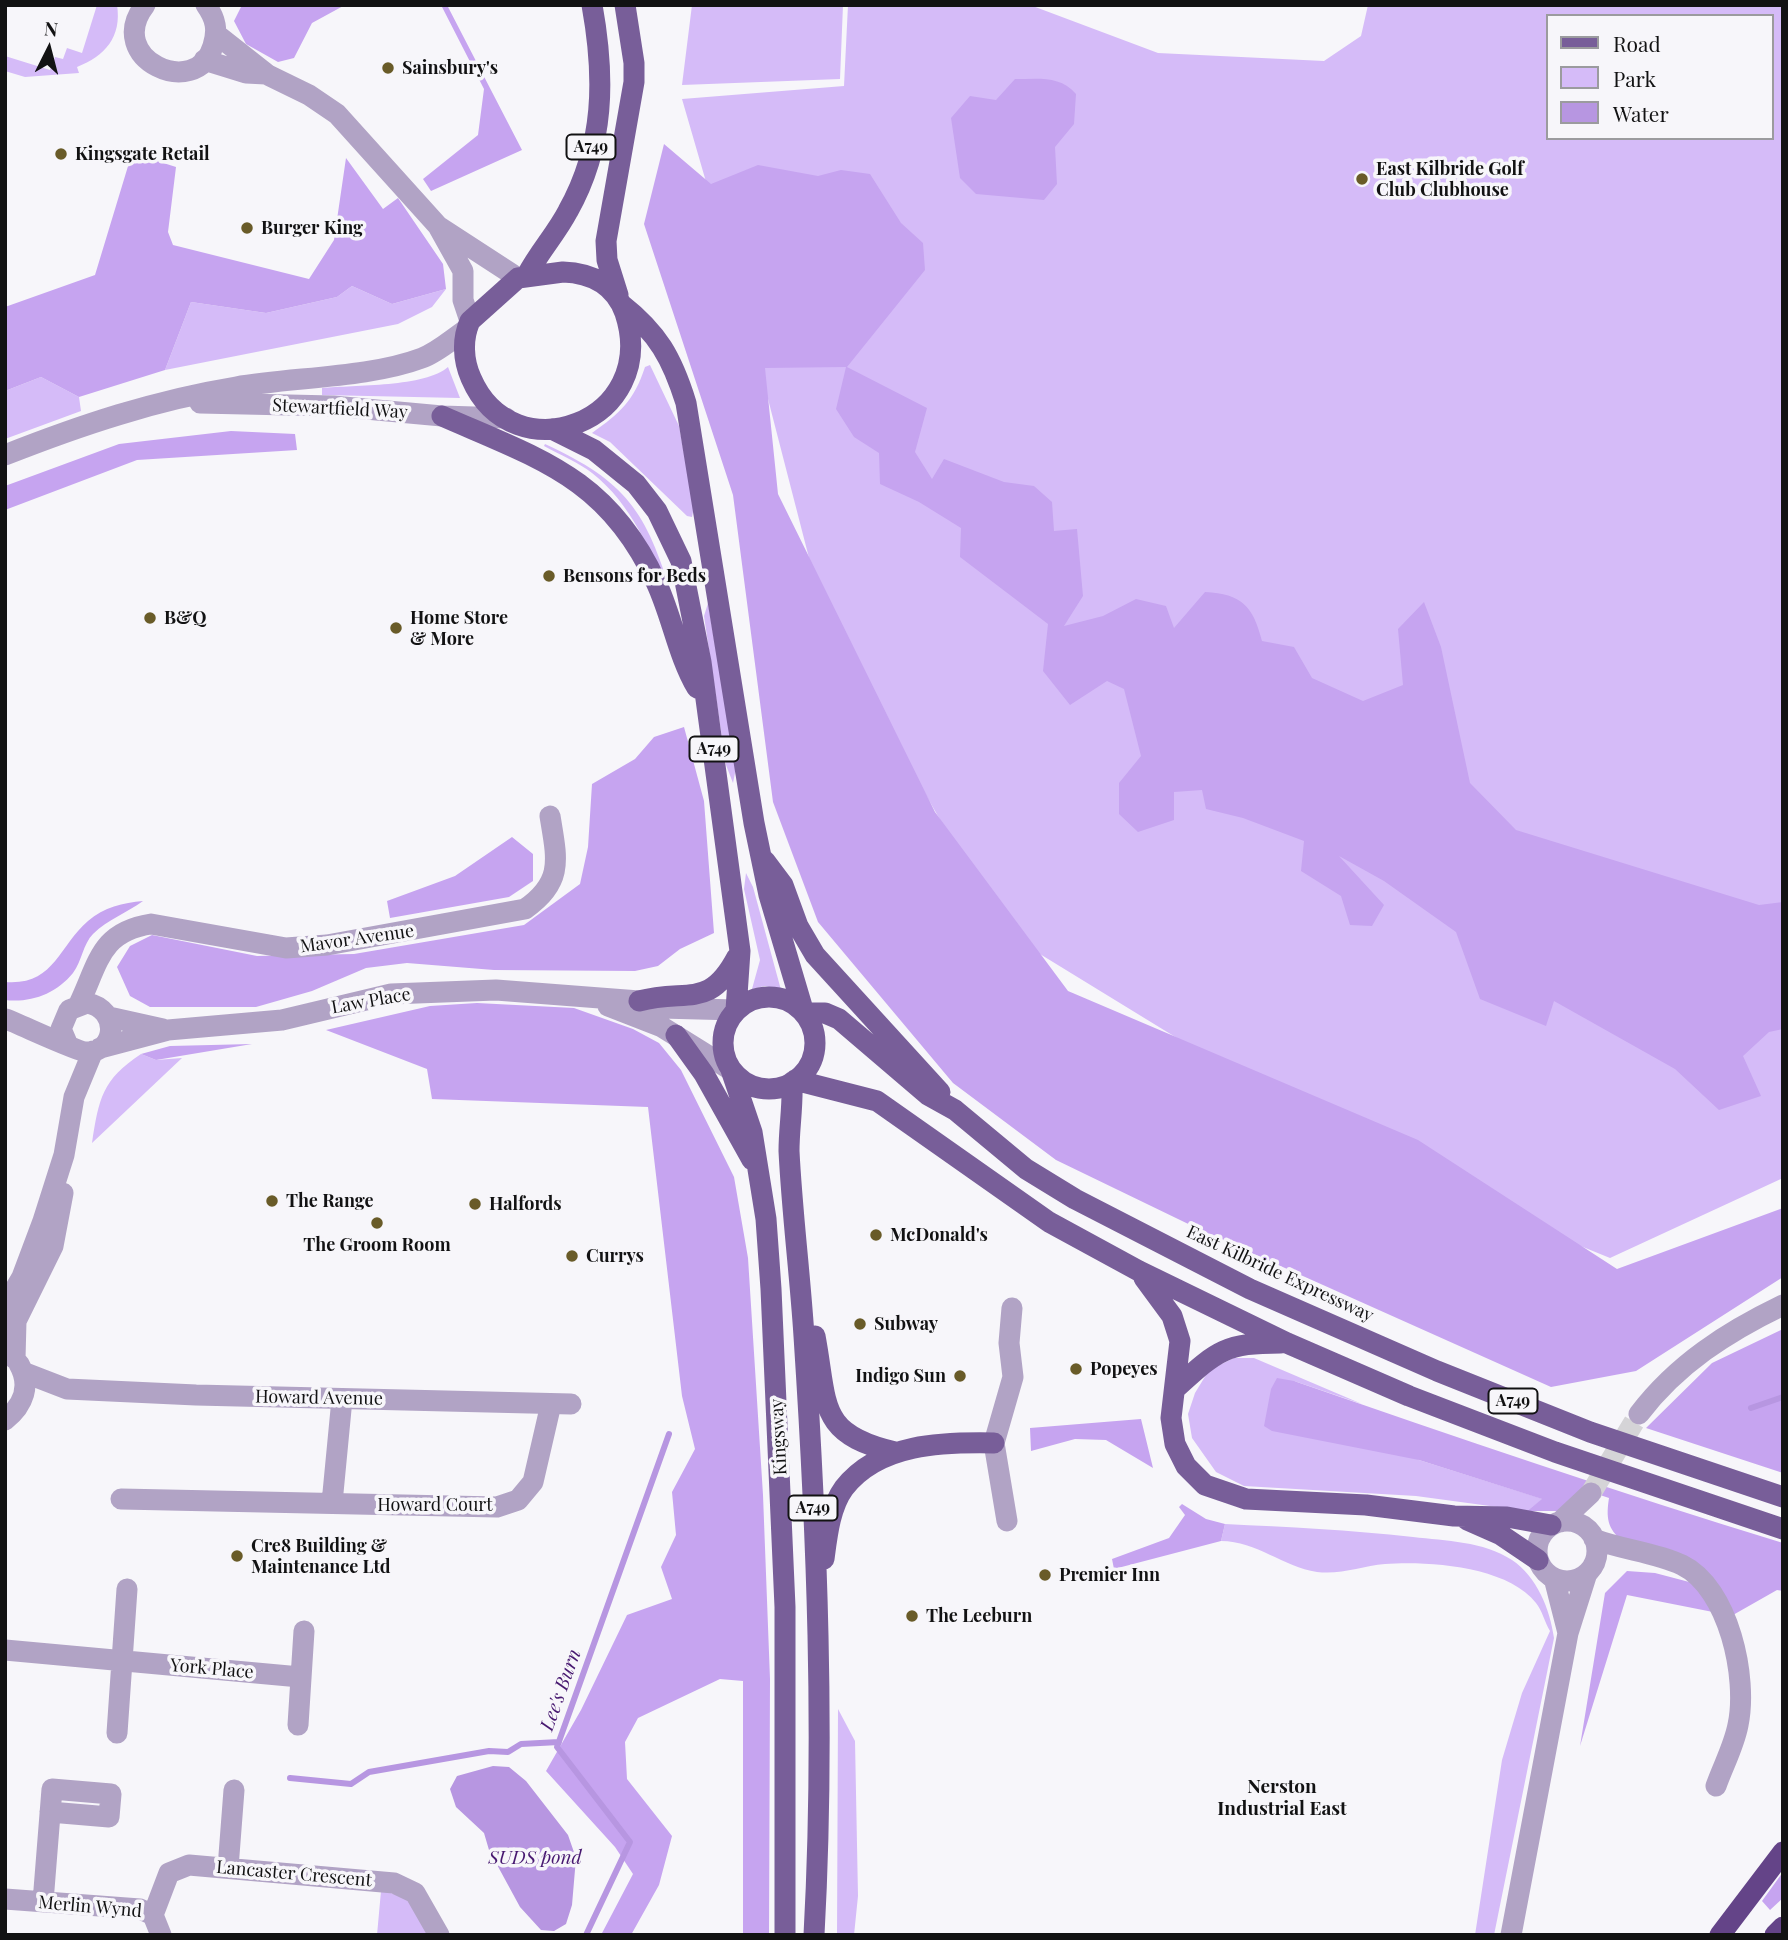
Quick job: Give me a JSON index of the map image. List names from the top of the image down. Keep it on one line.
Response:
{"streets":{"main road":["A749","East Kilbride Expressway","Kingsway"],"street":["Stewartfield Way","Mavor Avenue","Law Place","Howard Avenue","Howard Court","York Place","Lancaster Crescent","Merlin Wynd"]},"crossings":[["A749","Stewartfield Way"],["A749","Law Place"],["A749","East Kilbride Expressway"],["A749","Kingsway"],["Mavor Avenue","Law Place"],["Law Place","East Kilbride Expressway"],["Law Place","Kingsway"],["East Kilbride Expressway","Kingsway"],["Howard Avenue","Howard Court"],["Lancaster Crescent","Merlin Wynd"]],"districts":["Nerston Industrial East"],"water":["Lee's Burn","SUDS pond"],"places":["Sainsbury's","Kingsgate Retail","East Kilbride Golf Club Clubhouse","Burger King","Bensons for Beds","B&Q","Home Store & More","The Range","Halfords","The Groom Room","McDonald's","Currys","Subway","Popeyes","Indigo Sun","Cre8 Building & Maintenance Ltd","Premier Inn","The Leeburn"],"legend":["Road","Park","Water"],"north":"top"}
